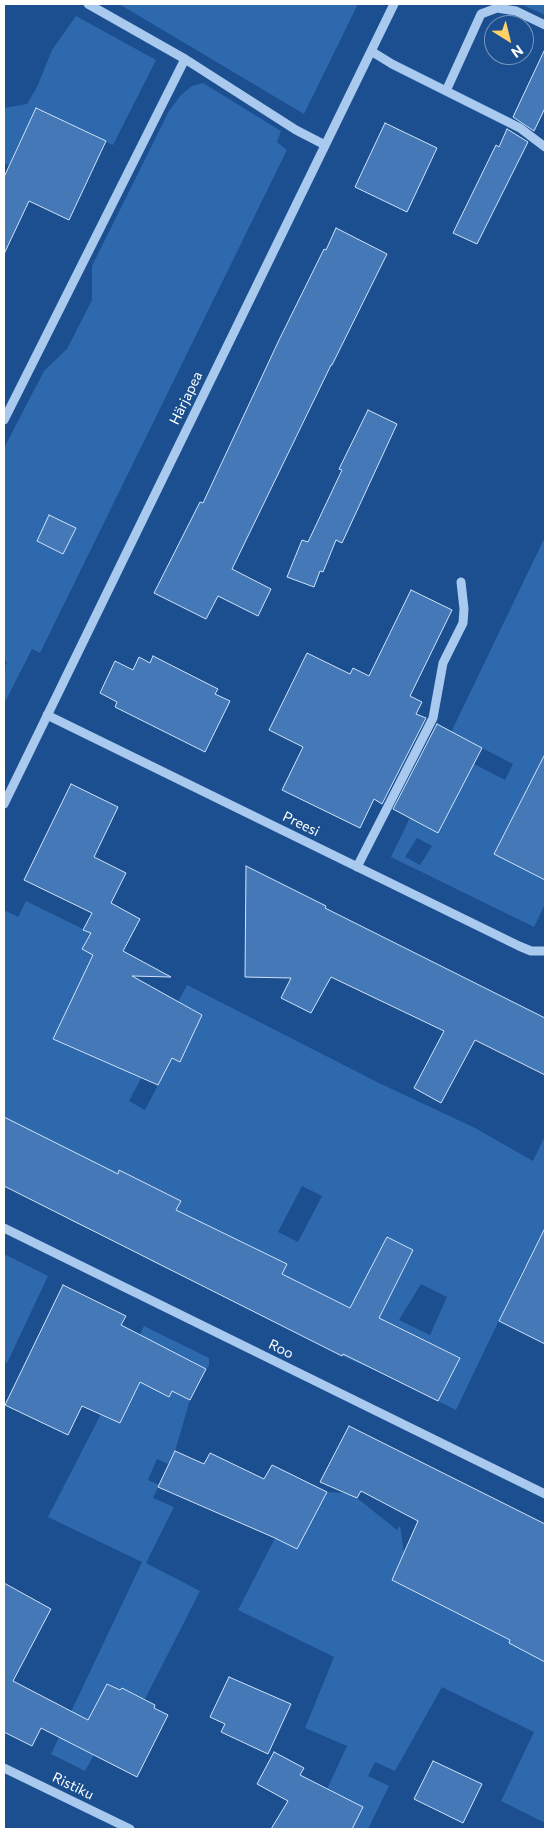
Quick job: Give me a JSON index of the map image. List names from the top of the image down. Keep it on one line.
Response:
{"streets":{"street":["Härjapea","Preesi","Roo","Ristiku"]},"crossings":[["Härjapea","Preesi"]],"north":"bottom right"}
